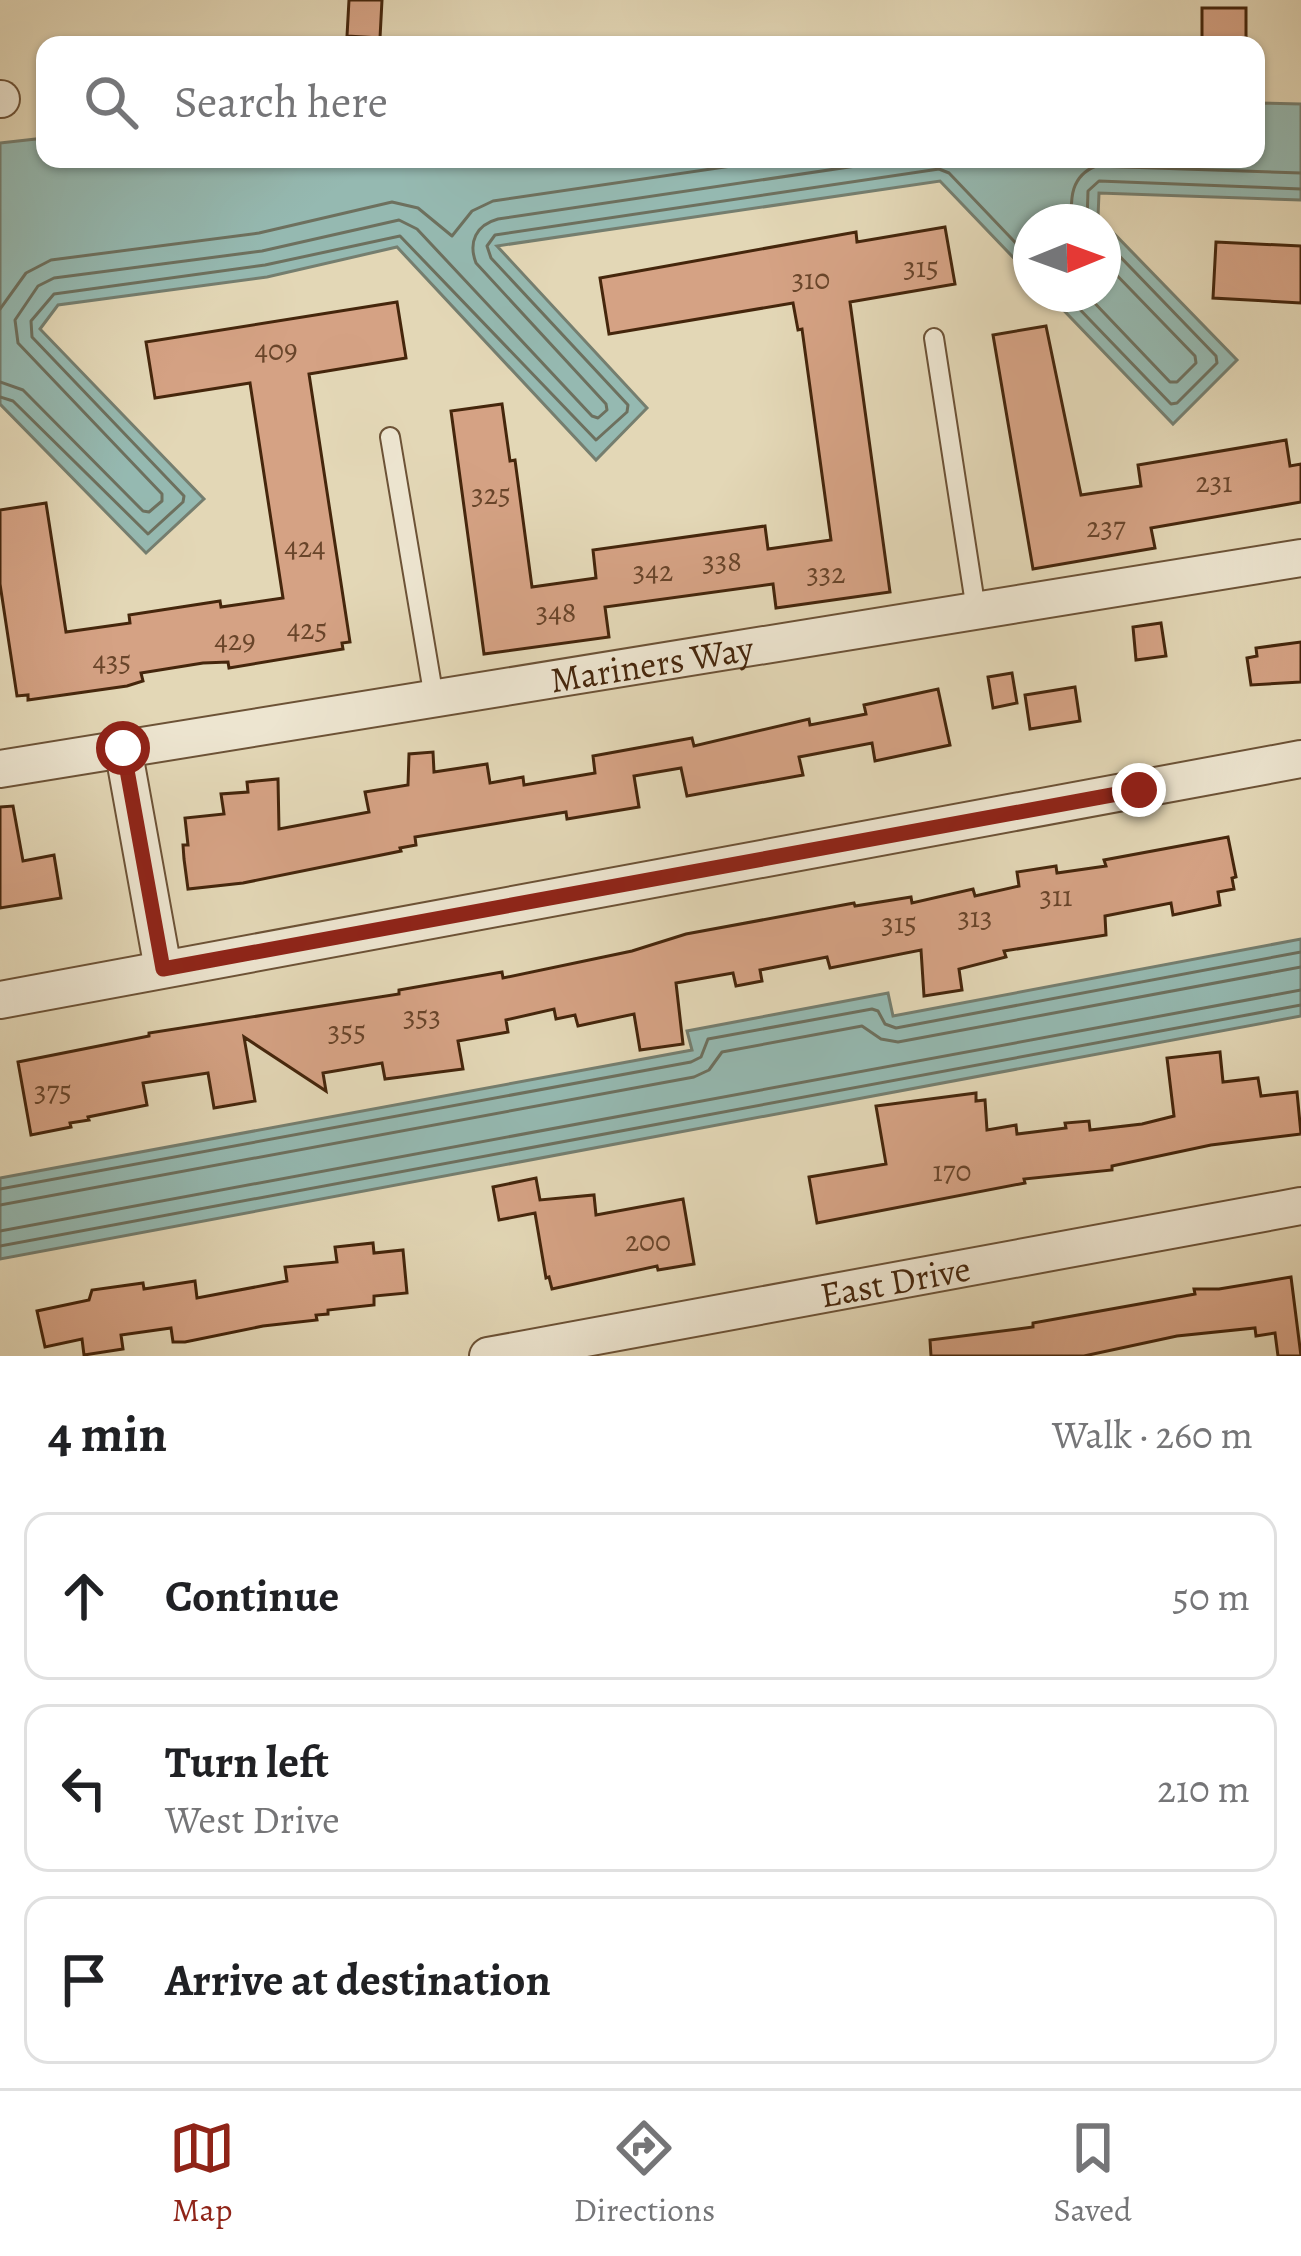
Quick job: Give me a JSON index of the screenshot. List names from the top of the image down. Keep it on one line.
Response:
{"streets":{"street":["Mariners Way","East Drive"]},"house_numbers":["315","310","409","231","325","237","424","338","342","332","348","425","429","435","311","313","315","353","355","375","170","200"],"north":"right","page":{"search":"Search here","heading":["4 min","Walk · 260 m"],"list":[["Continue","50 m"],["Turn left","West Drive","210 m"],"Arrive at destination"],"nav":["Map","Directions","Saved"]}}
